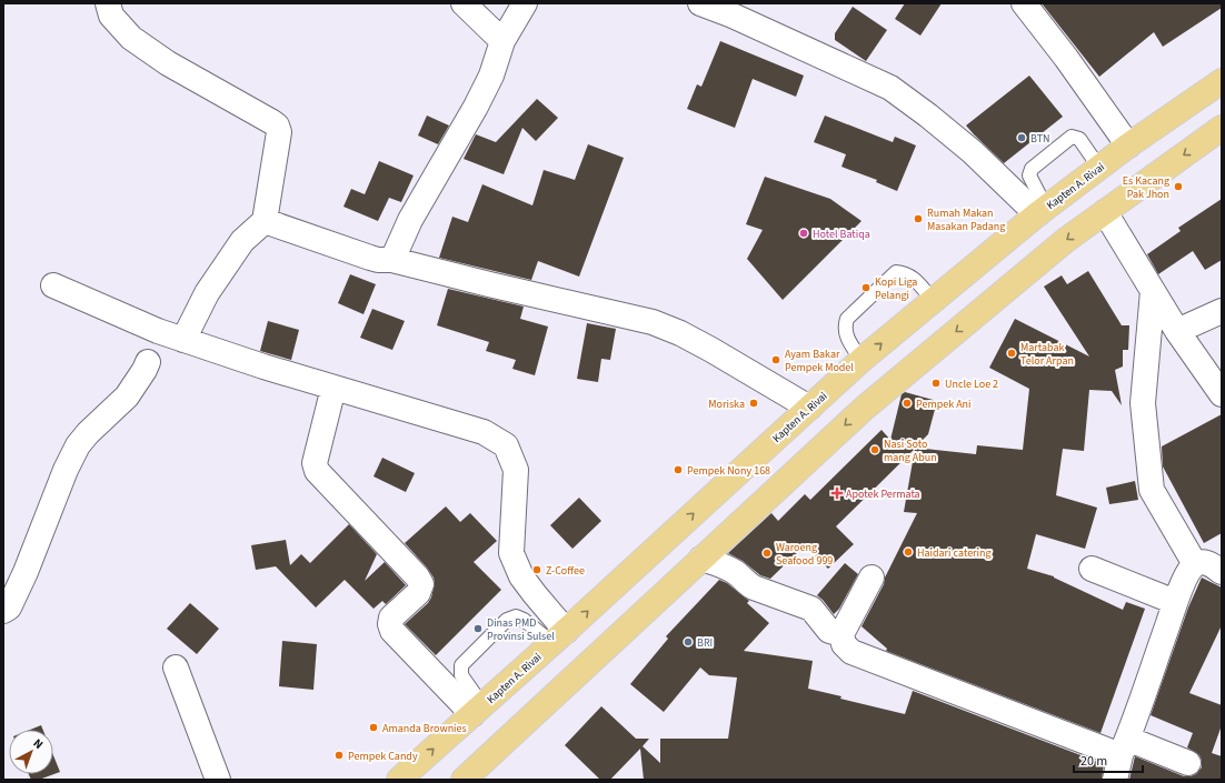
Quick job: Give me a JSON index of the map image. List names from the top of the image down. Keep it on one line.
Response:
{"streets":{"main road":["Kapten A. Rivai"]},"places":{"other":["BTN","Es Kacang Pak Jhon","Rumah Makan Masakan Padang","Hotel Batiqa","Kopi Liga Pelangi","Martabak Telor Arpan","Ayam Bakar Pempek Model","Uncle Loe 2","Moriska","Pempek Ani","Nasi Soto mang Abun","Pempek Nony 168","Haidari catering","Waroeng Seafood 999","Z-Coffee","Dinas PMD Provinsi Sulsel","BRI","Amanda Brownies","Pempek Candy"],"health":["Apotek Permata"]},"scale_bar":"20 m","north":"top right"}
